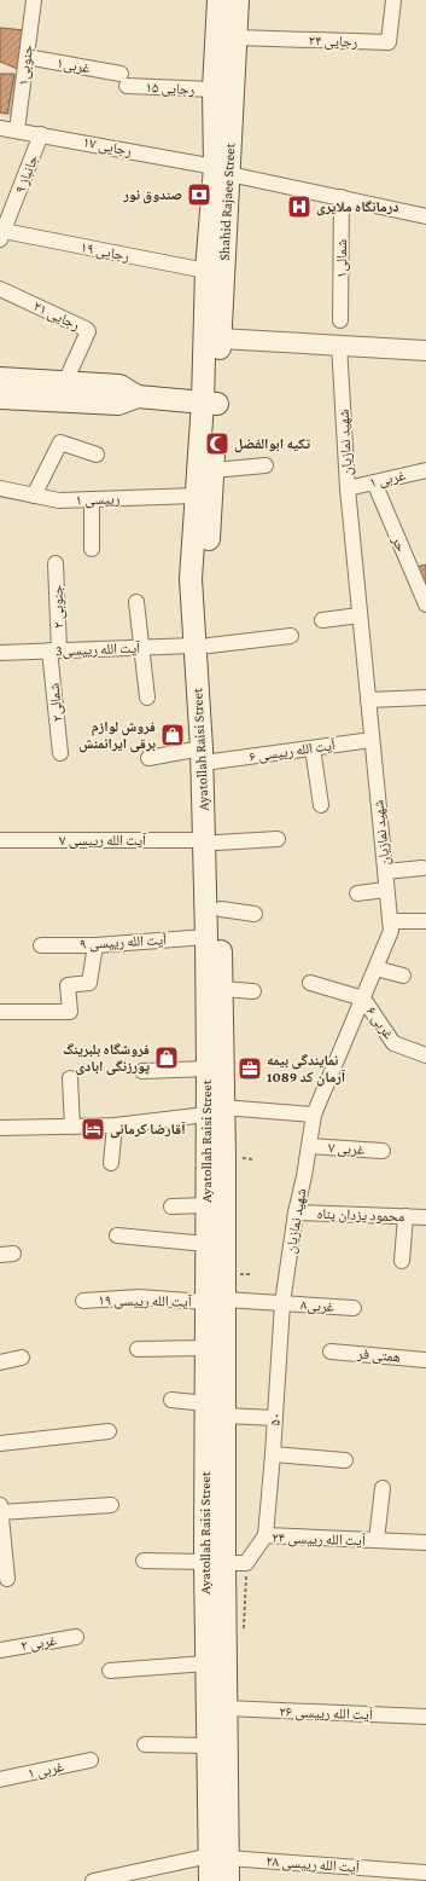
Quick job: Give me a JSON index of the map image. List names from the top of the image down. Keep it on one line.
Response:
{"streets":{"main road":["Shahid Rajaee Street","Ayatollah Raisi Street"],"street":["رجایی ۲۴","جنوبی۱","غربی۱","رجایی ۱۵","رجایی ۱۷","جانباز ۹","رجایی ۱۹","شمالی۱","رجایی ۲۱","شهید نمازیان","غربی ۱","رییسی ۱","حر","جنوبی ۲","آیت الله رییسی3","شمالی۲","آیت الله رییسی ۶","آیت الله رییسی ۷","آیت الله رییسی ۹","غربی ۶","غربی ۷","محمود یزدان پناه","آیت الله رییسی ۱۹","غربی۸","همتی فر","۵۰","آیت الله رییسی ۲۴","غربی ۲","آیت الله رییسی ۲۶","آیت الله رییسی ۲۸"]},"crossings":[["رجایی ۲۴","Shahid Rajaee Street"],["جنوبی۱","غربی۱"],["جنوبی۱","رجایی ۱۷"],["غربی۱","رجایی ۱۵"],["رجایی ۱۵","Shahid Rajaee Street"],["رجایی ۱۷","جانباز ۹"],["رجایی ۱۷","Shahid Rajaee Street"],["رجایی ۱۷","شمالی۱"],["جانباز ۹","رجایی ۱۹"],["Shahid Rajaee Street","رجایی ۱۹"],["Shahid Rajaee Street","Ayatollah Raisi Street"],["شهید نمازیان","غربی ۱"],["شهید نمازیان","آیت الله رییسی ۶"],["شهید نمازیان","غربی ۶"],["شهید نمازیان","غربی ۷"],["شهید نمازیان","محمود یزدان پناه"],["شهید نمازیان","آیت الله رییسی ۱۹"],["شهید نمازیان","غربی۸"],["شهید نمازیان","۵۰"],["غربی ۱","حر"],["رییسی ۱","Ayatollah Raisi Street"],["جنوبی ۲","آیت الله رییسی3"],["جنوبی ۲","شمالی۲"],["آیت الله رییسی3","شمالی۲"],["آیت الله رییسی3","Ayatollah Raisi Street"],["Ayatollah Raisi Street","آیت الله رییسی ۶"],["Ayatollah Raisi Street","آیت الله رییسی ۷"],["Ayatollah Raisi Street","آیت الله رییسی ۹"],["Ayatollah Raisi Street","آیت الله رییسی ۱۹"],["Ayatollah Raisi Street","آیت الله رییسی ۲۴"],["Ayatollah Raisi Street","آیت الله رییسی ۲۶"],["Ayatollah Raisi Street","آیت الله رییسی ۲۸"],["آیت الله رییسی ۱۹","غربی۸"],["آیت الله رییسی ۱۹","۵۰"],["غربی۸","۵۰"],["۵۰","آیت الله رییسی ۲۴"]],"places":{"bank":["صندوق نور"],"hospital":["درمانگاه ملایری"],"mosque":["تکیه ابوالفضل"],"shop":["فروش لوازم برقی ایرانمنش","فروشگاه بلبرینگ پورزنگی ابادی"],"office":["نمایندگی بیمه آرمان کد 1089"],"hotel":["آقارضا کرمانی"]}}
